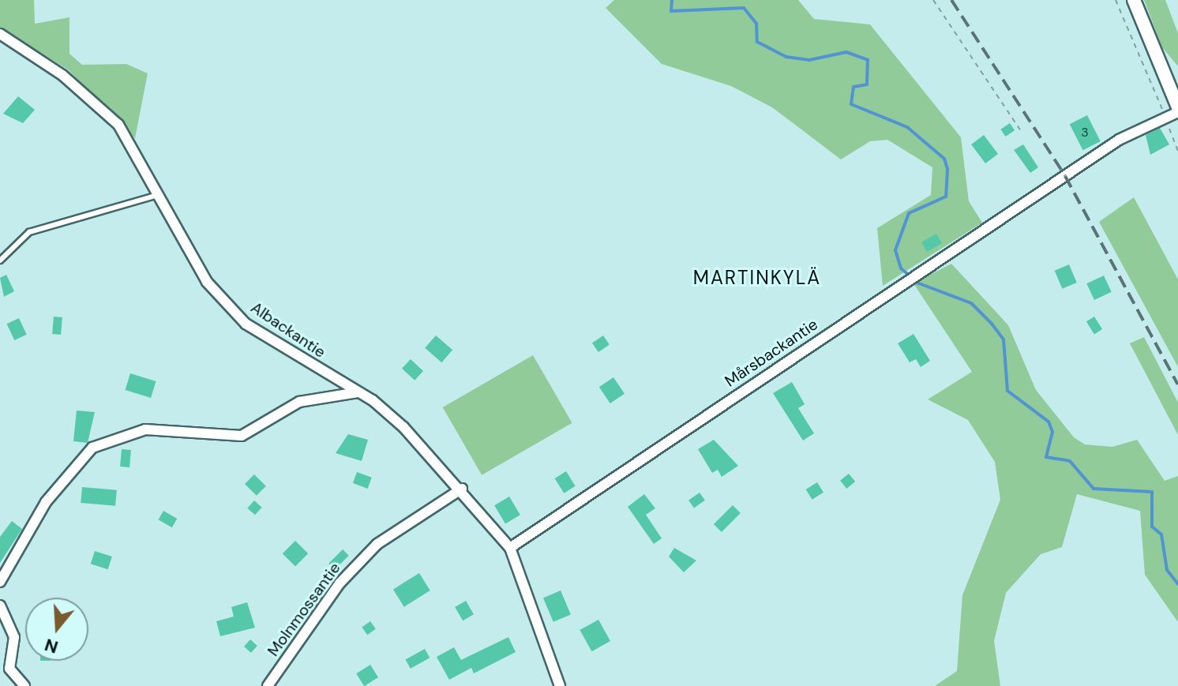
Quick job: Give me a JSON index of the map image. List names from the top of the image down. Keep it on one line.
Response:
{"streets":{"street":["Albackantie","Mårsbackantie","Molnmossantie"]},"crossings":[["Albackantie","Mårsbackantie"],["Albackantie","Molnmossantie"]],"districts":["MARTINKYLÄ"],"house_numbers":["3"],"north":"bottom"}
